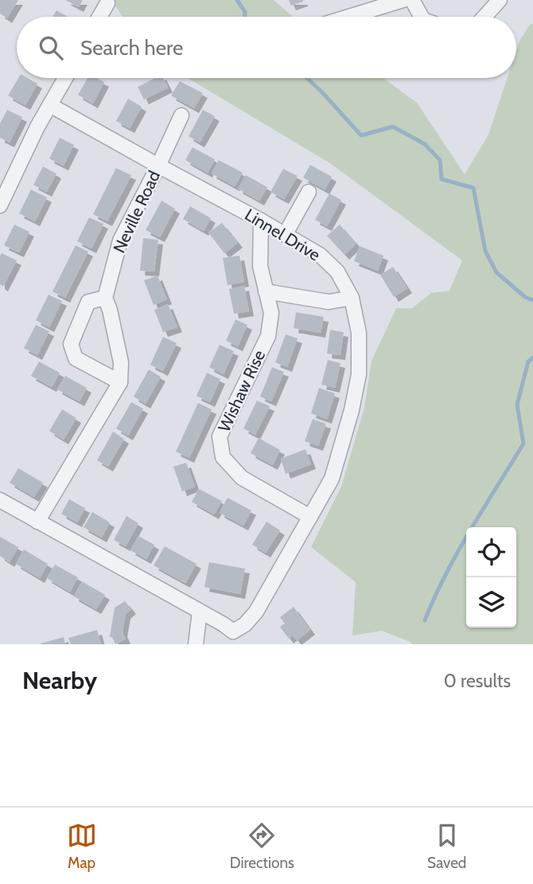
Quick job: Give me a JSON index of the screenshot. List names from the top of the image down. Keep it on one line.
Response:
{"streets":{"street":["Neville Road","Linnel Drive","Wishaw Rise"]},"crossings":[["Neville Road","Linnel Drive"],["Linnel Drive","Wishaw Rise"]],"page":{"search":"Search here","heading":["Nearby","0 results"],"nav":["Map","Directions","Saved"]}}
